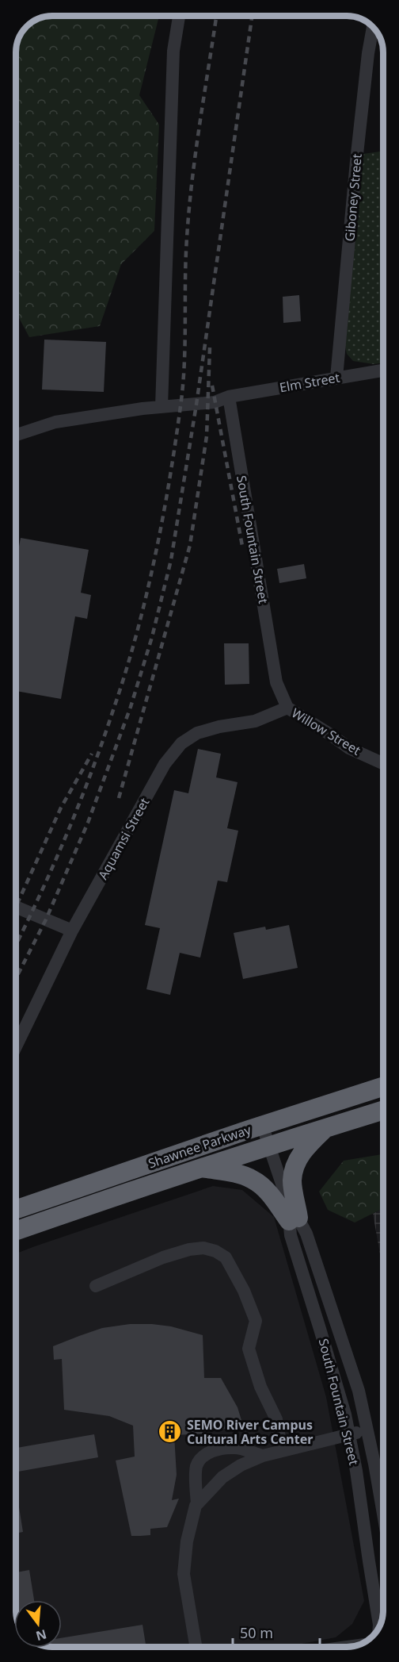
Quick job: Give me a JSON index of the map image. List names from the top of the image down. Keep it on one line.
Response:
{"streets":{"highway":["Shawnee Parkway"],"street":["Giboney Street","Elm Street","South Fountain Street","Willow Street","Aquamsi Street"]},"crossings":[["Giboney Street","Elm Street"],["Elm Street","South Fountain Street"],["South Fountain Street","Willow Street"],["South Fountain Street","Aquamsi Street"],["South Fountain Street","Shawnee Parkway"],["Willow Street","Aquamsi Street"]],"places":{"building":["SEMO River Campus Cultural Arts Center"]},"scale_bar":"50 m","north":"bottom"}
